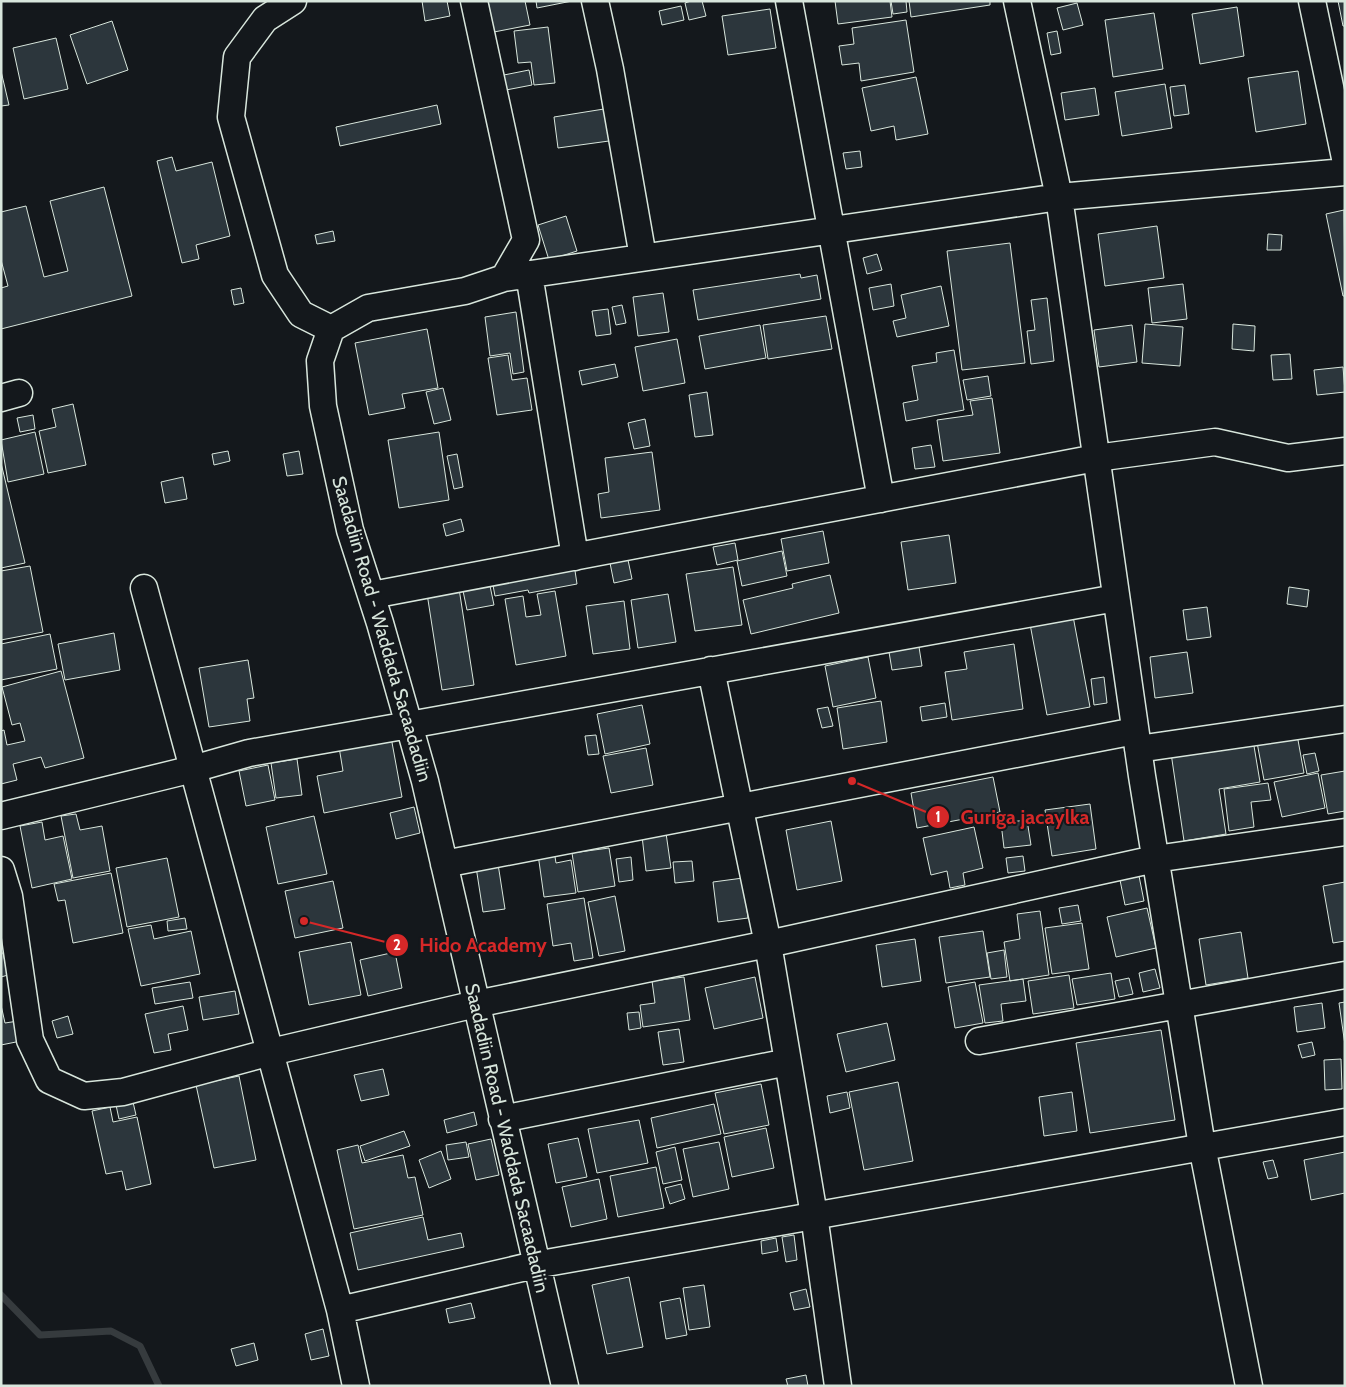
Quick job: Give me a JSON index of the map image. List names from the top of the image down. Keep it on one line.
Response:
{"streets":{"street":["Saadadiin Road - Waddada Sacaadadiin"]},"places":["Guriga jacaylka","Hido Academy"]}
